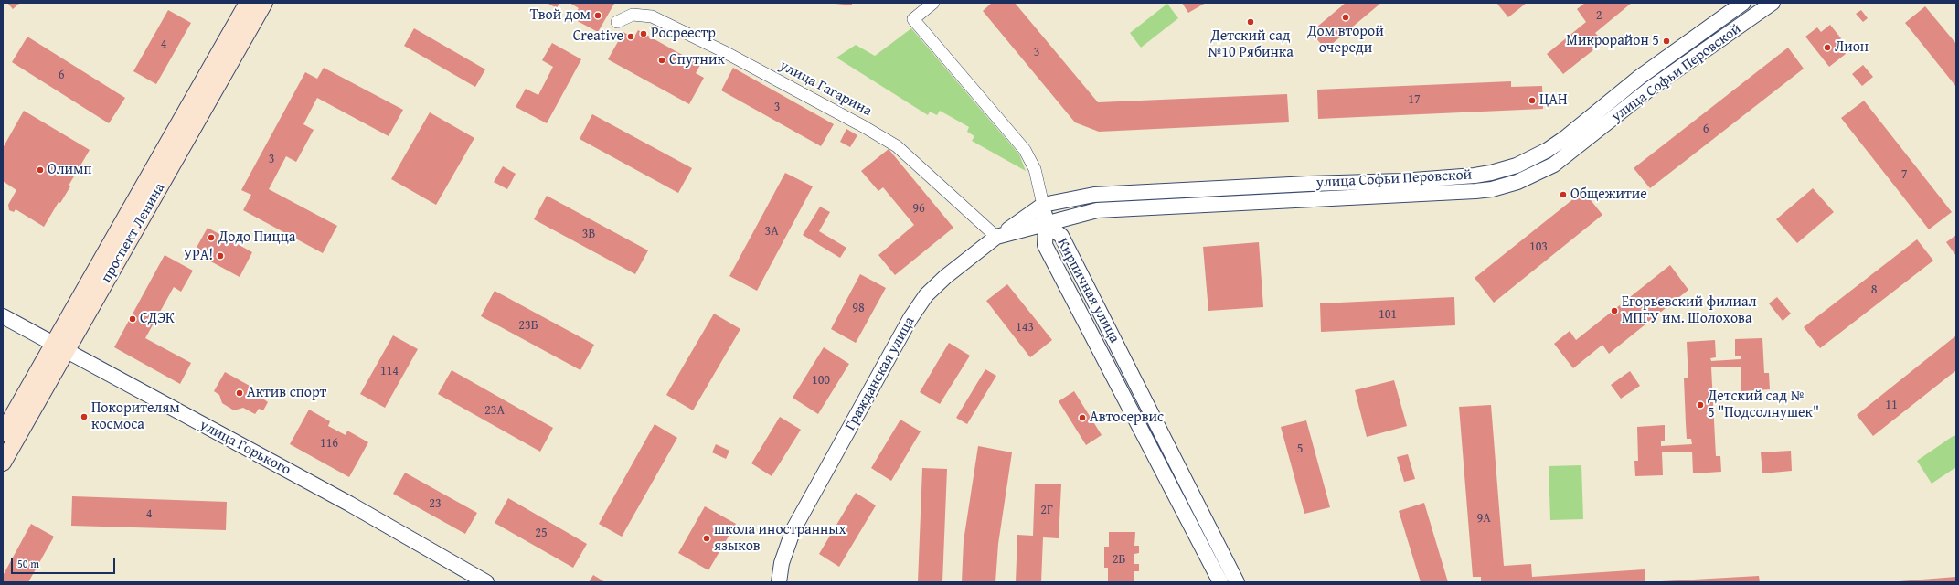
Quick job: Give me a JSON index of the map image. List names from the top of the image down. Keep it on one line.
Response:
{"streets":{"main road":["проспект Ленина"],"street":["улица Софьи Перовской","улица Гагарина","Кирпичная улица","Гражданская улица","улица Горького"]},"crossings":[["улица Софьи Перовской","улица Гагарина"],["улица Софьи Перовской","Кирпичная улица"],["улица Софьи Перовской","Гражданская улица"],["улица Гагарина","Гражданская улица"],["проспект Ленина","улица Горького"],["Кирпичная улица","Гражданская улица"]],"places":["Твой дом","Дом второй очереди","Детский сад №10 Рябинка","Росреестр","Creative","Микрорайон 5","Лион","Спутник","ЦАН","Олимп","Общежитие","Додо Пицца","УРА!","Егорьевский филиал МПГУ им. Шолохова","СДЭК","Актив спорт","Детский сад № 5 \"Подсолнушек\"","Покорителям космоса","Автосервис","школа иностранных языков"],"house_numbers":["2","4","3","6","17","3","6","3","7","96","3А","3В","103","8","98","101","23Б","143","114","100","11","23А","116","5","23","2Г","4","9А","25","2Б"],"scale_bar":"50 m"}
